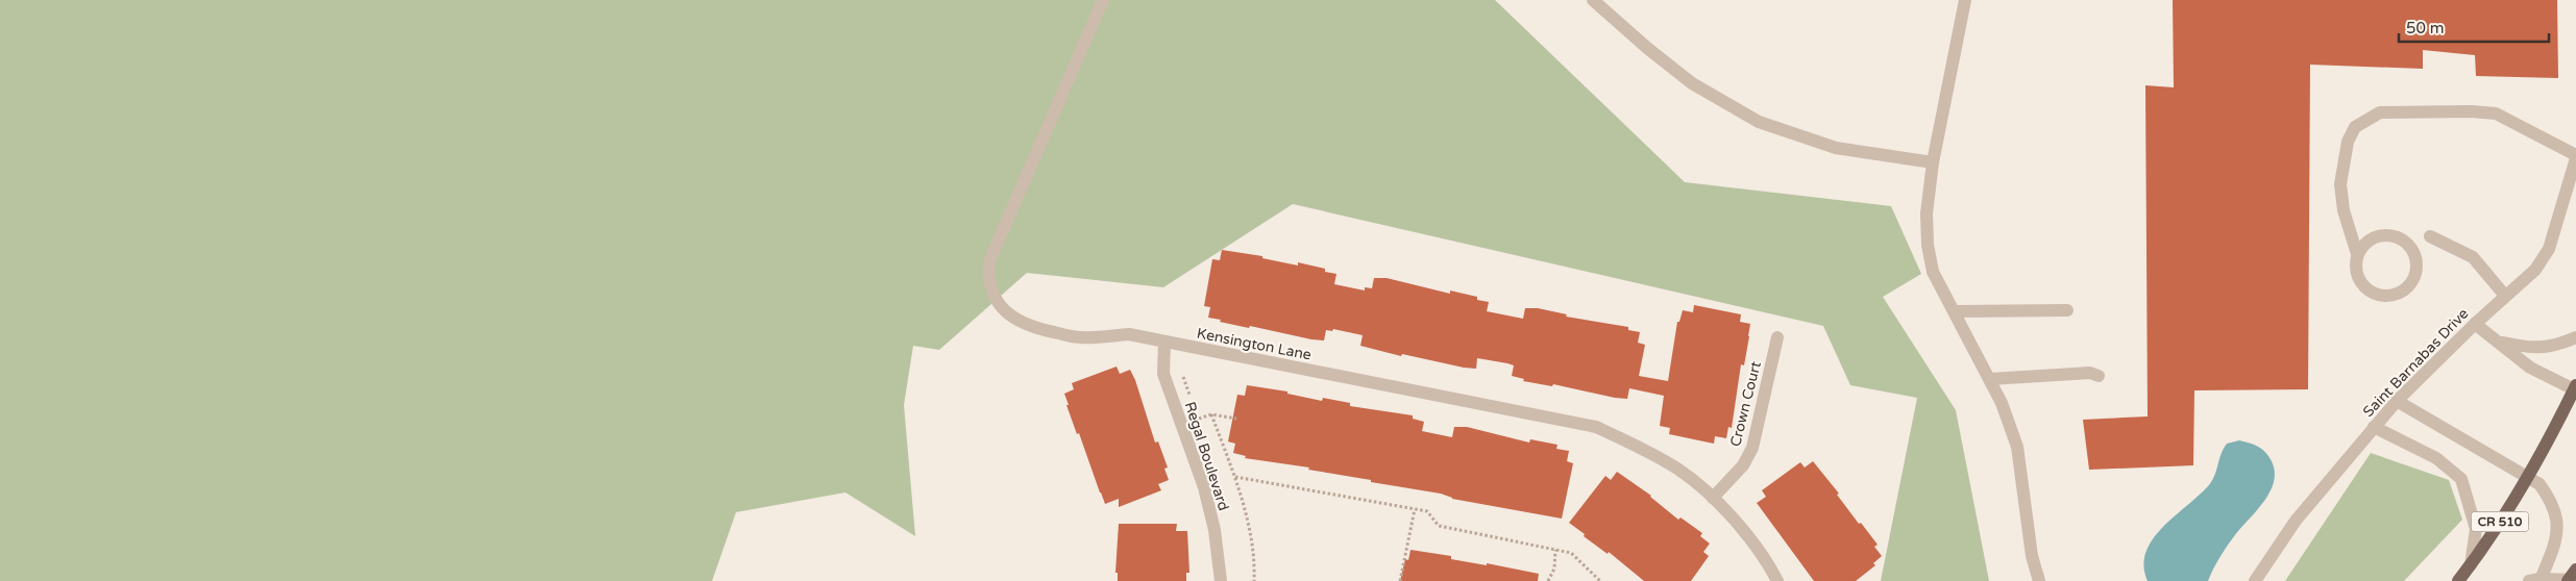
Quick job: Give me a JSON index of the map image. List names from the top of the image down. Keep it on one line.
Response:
{"streets":{"main road":["CR 510"],"street":["Kensington Lane","Saint Barnabas Drive","Crown Court","Regal Boulevard"]},"crossings":[["Kensington Lane","Crown Court"],["Kensington Lane","Regal Boulevard"]],"scale_bar":"50 m"}
